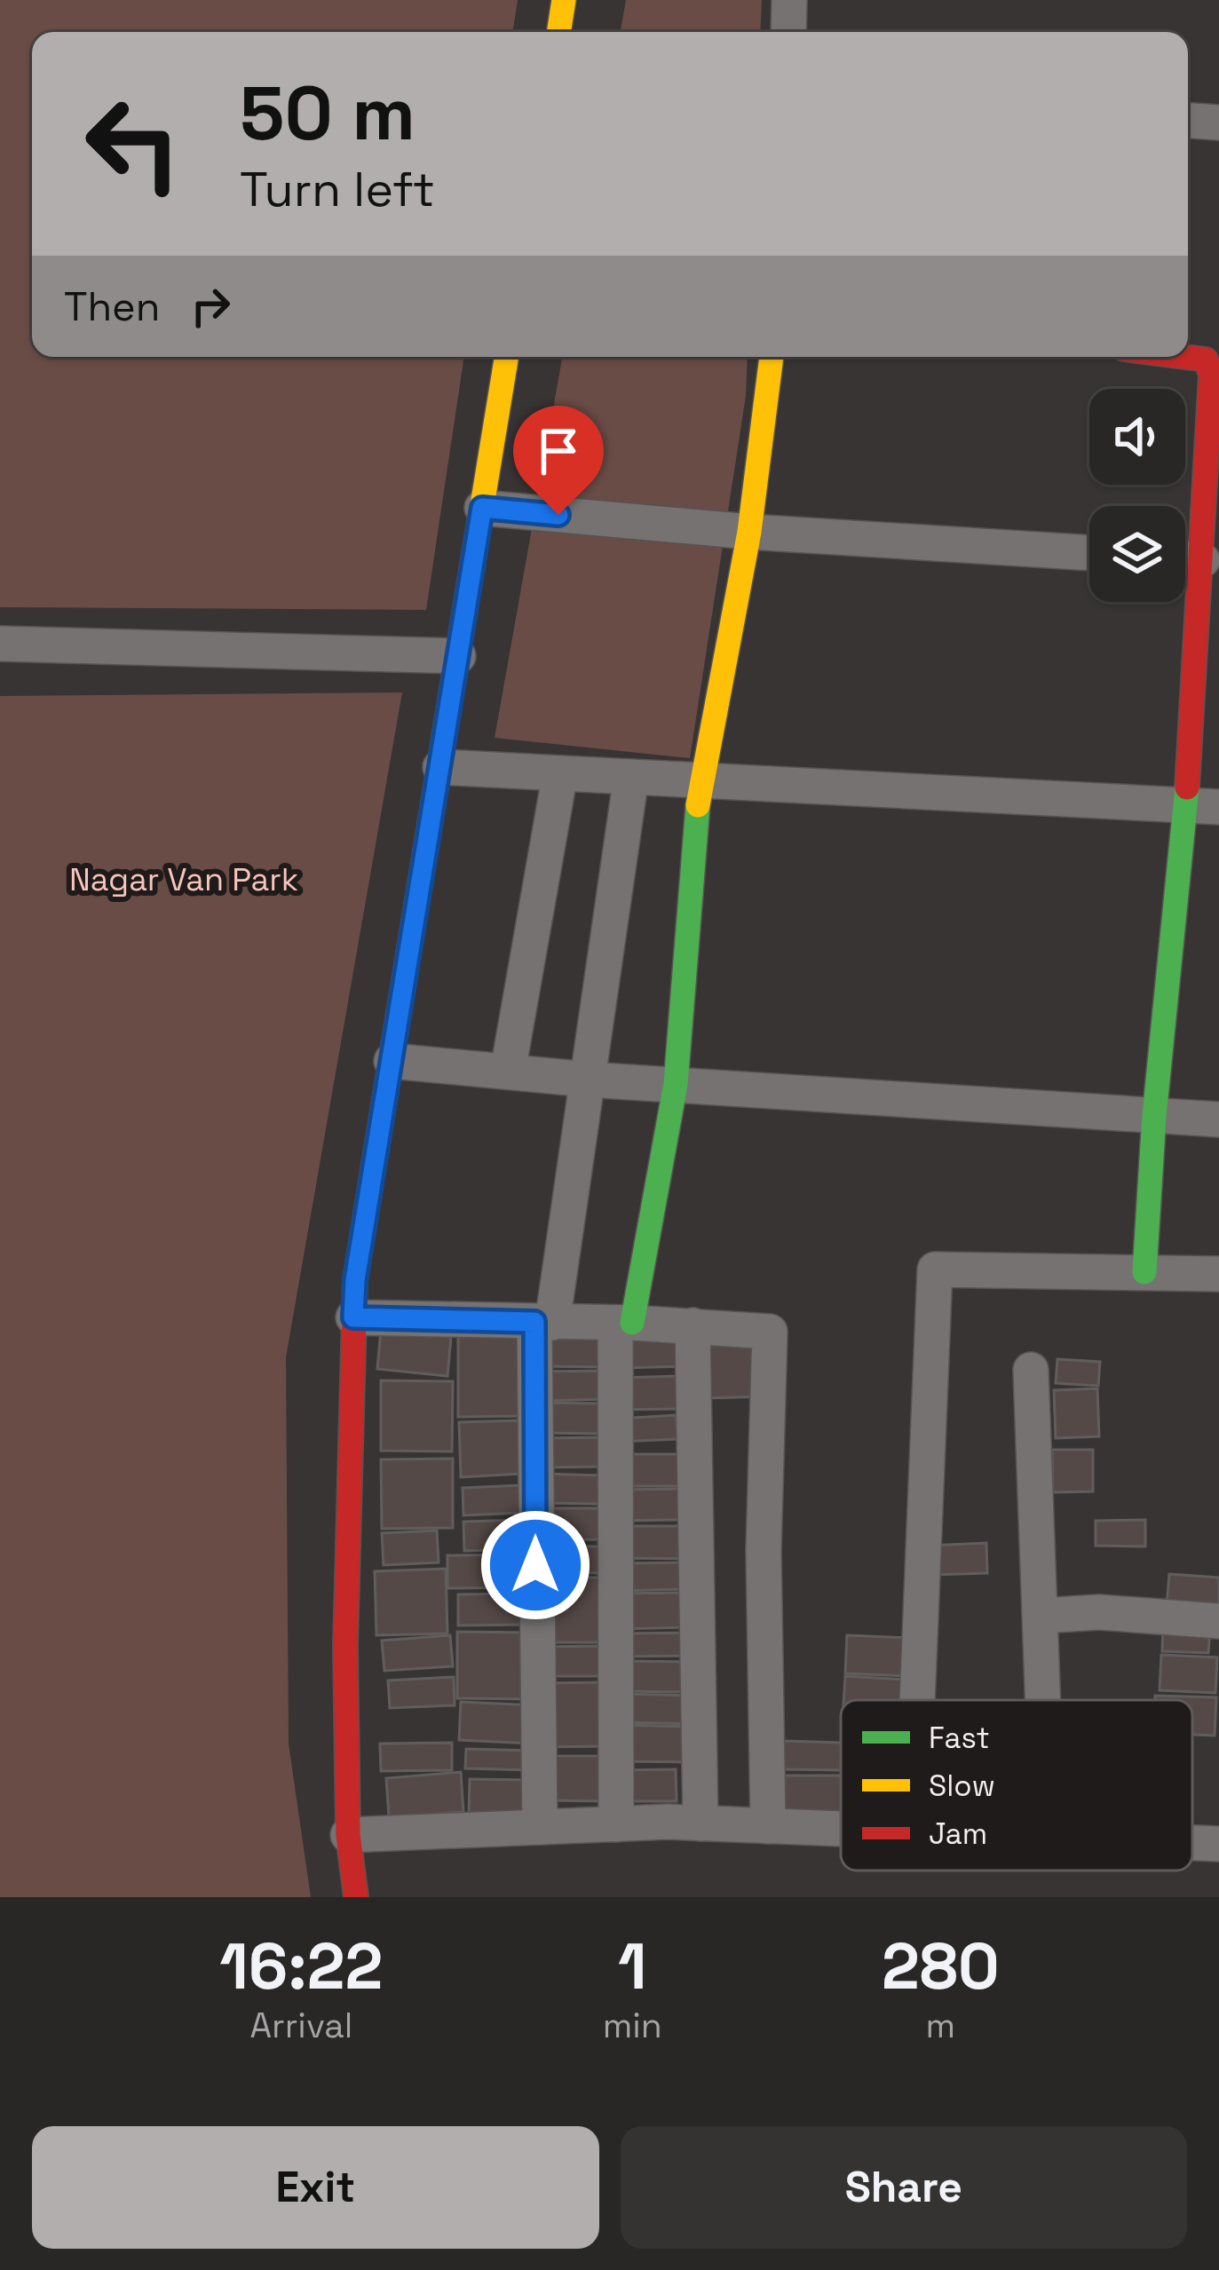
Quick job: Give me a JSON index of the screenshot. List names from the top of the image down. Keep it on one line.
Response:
{"parks":["Nagar Van Park"],"legend":["Fast","Slow","Jam"],"page":{"turn":["50 m","Turn left"],"then":"Then","eta":["16:22","Arrival","1","min","280","m"],"buttons":["Exit","Share"]}}
